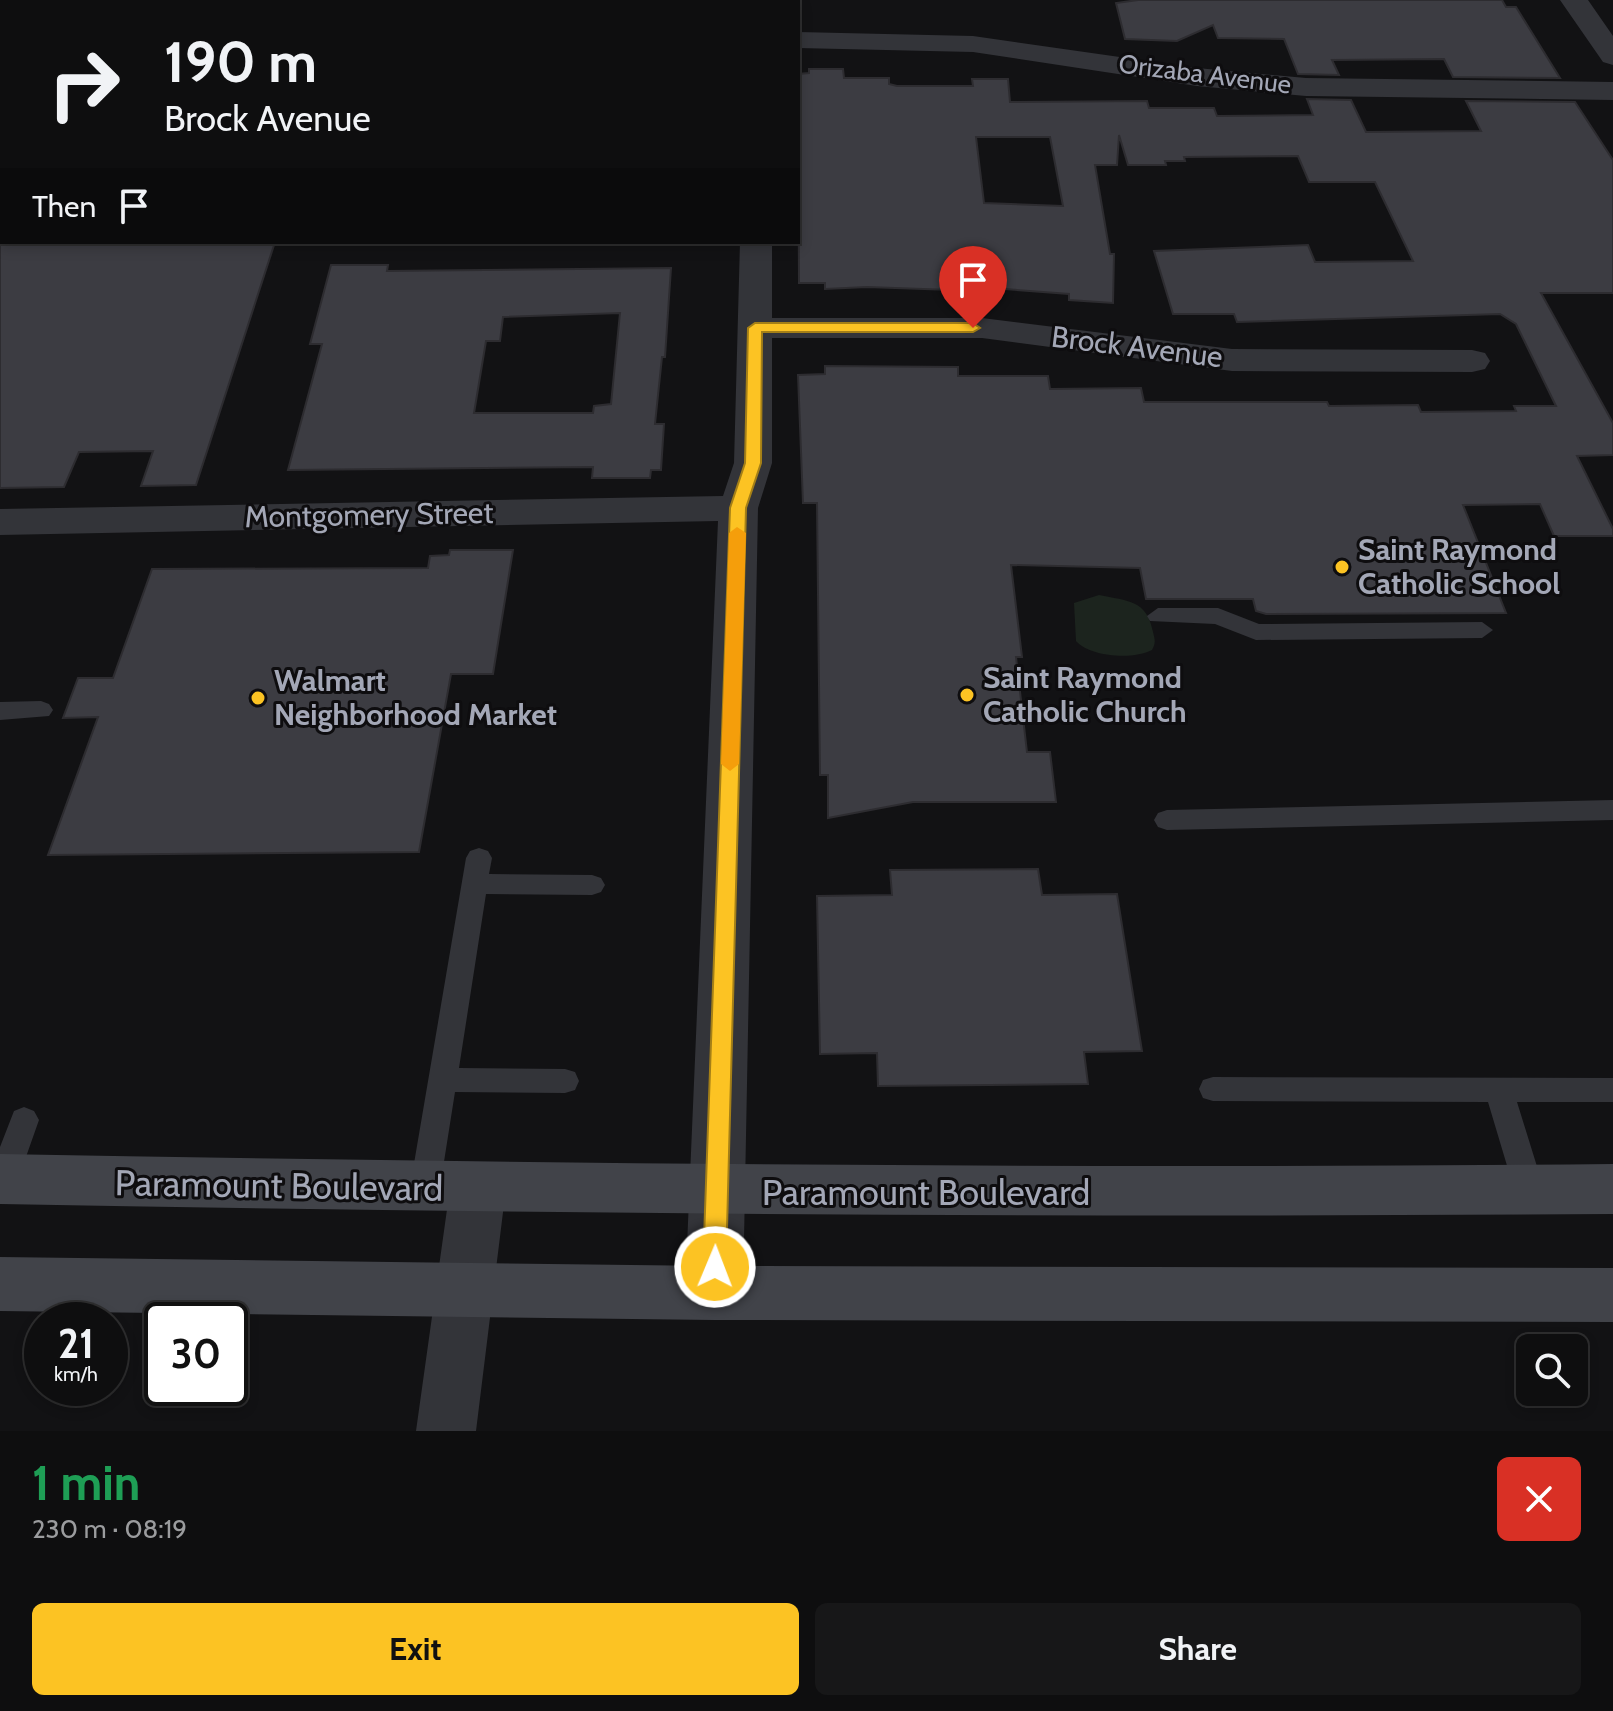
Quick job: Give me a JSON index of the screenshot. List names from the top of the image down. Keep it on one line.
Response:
{"streets":{"main road":["Paramount Boulevard"],"street":["Orizaba Avenue","Brock Avenue","Montgomery Street"]},"places":["Saint Raymond Catholic School","Saint Raymond Catholic Church","Walmart Neighborhood Market"],"page":{"turn":["190 m","Brock Avenue"],"then":"Then","speed":"21 km/h","limit":"30","heading":["1 min","230 m · 08:19"],"buttons":["Exit","Share"]}}
